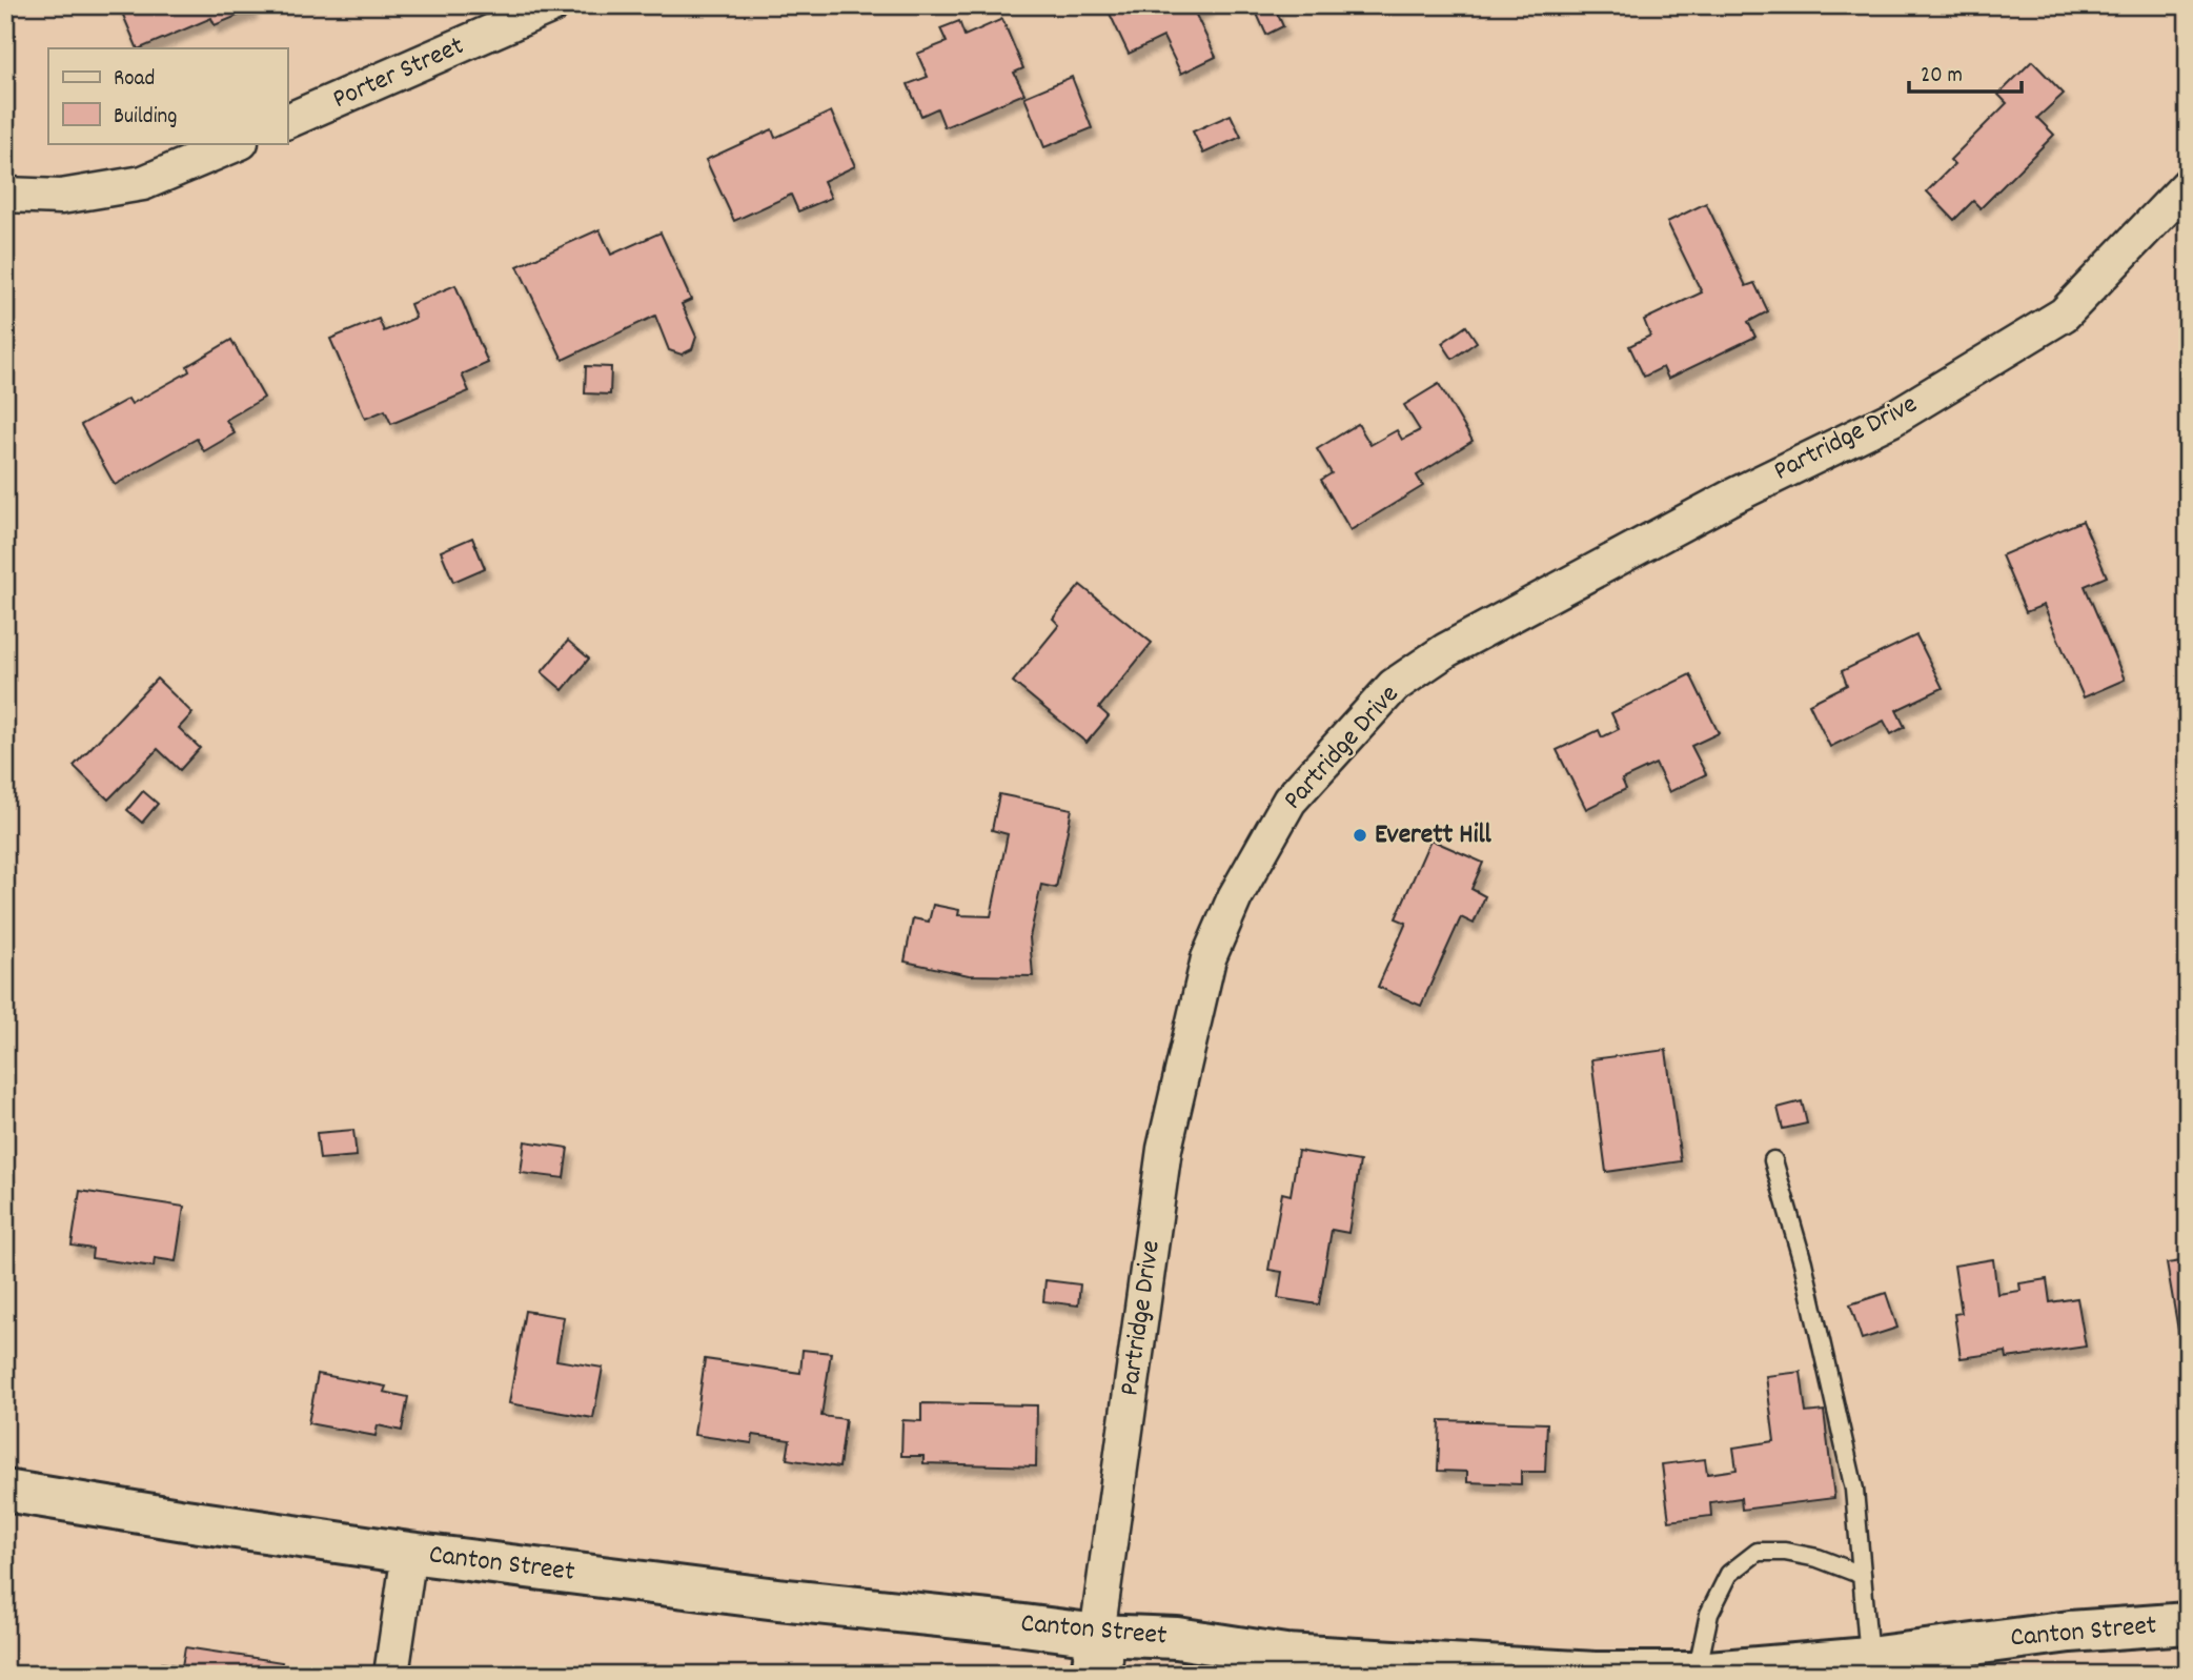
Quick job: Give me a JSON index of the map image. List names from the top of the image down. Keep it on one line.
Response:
{"streets":{"main road":["Canton Street"],"street":["Porter Street","Partridge Drive"]},"crossings":[["Partridge Drive","Canton Street"]],"places":["Everett Hill"],"legend":["Road","Building"],"scale_bar":"20 m"}
